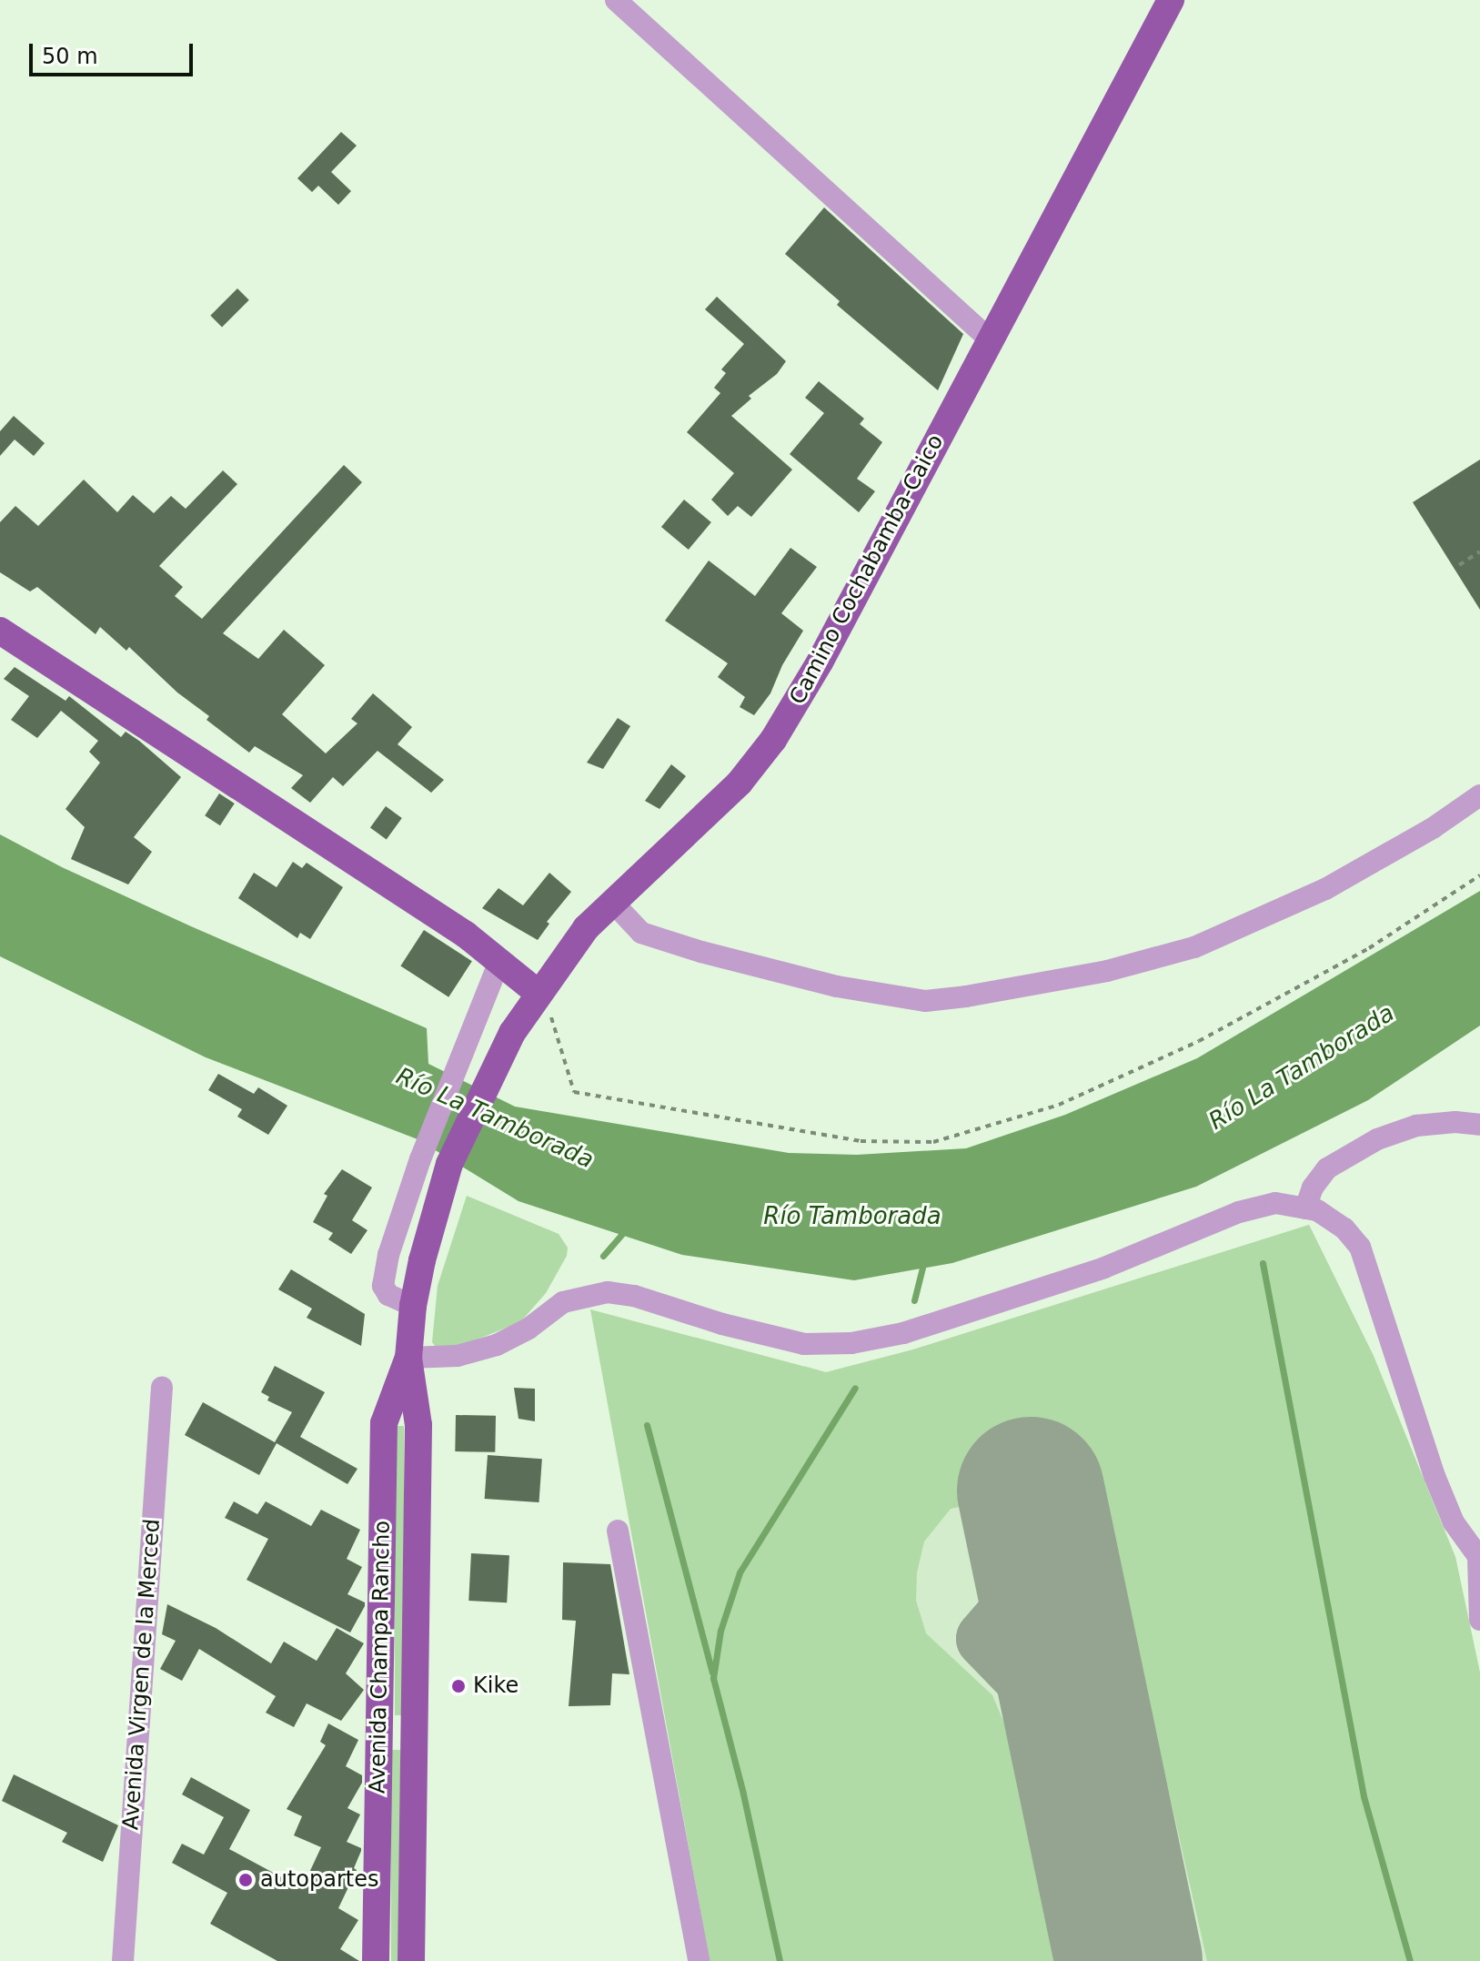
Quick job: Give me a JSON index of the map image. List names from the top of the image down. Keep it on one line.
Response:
{"streets":{"main road":["Camino Cochabamba-Caico","Avenida Champa Rancho"],"street":["Avenida Virgen de la Merced"]},"crossings":[["Camino Cochabamba-Caico","Avenida Champa Rancho"]],"water":["Río La Tamborada","Río Tamborada"],"places":["Kike","autopartes"],"scale_bar":"50 m"}
